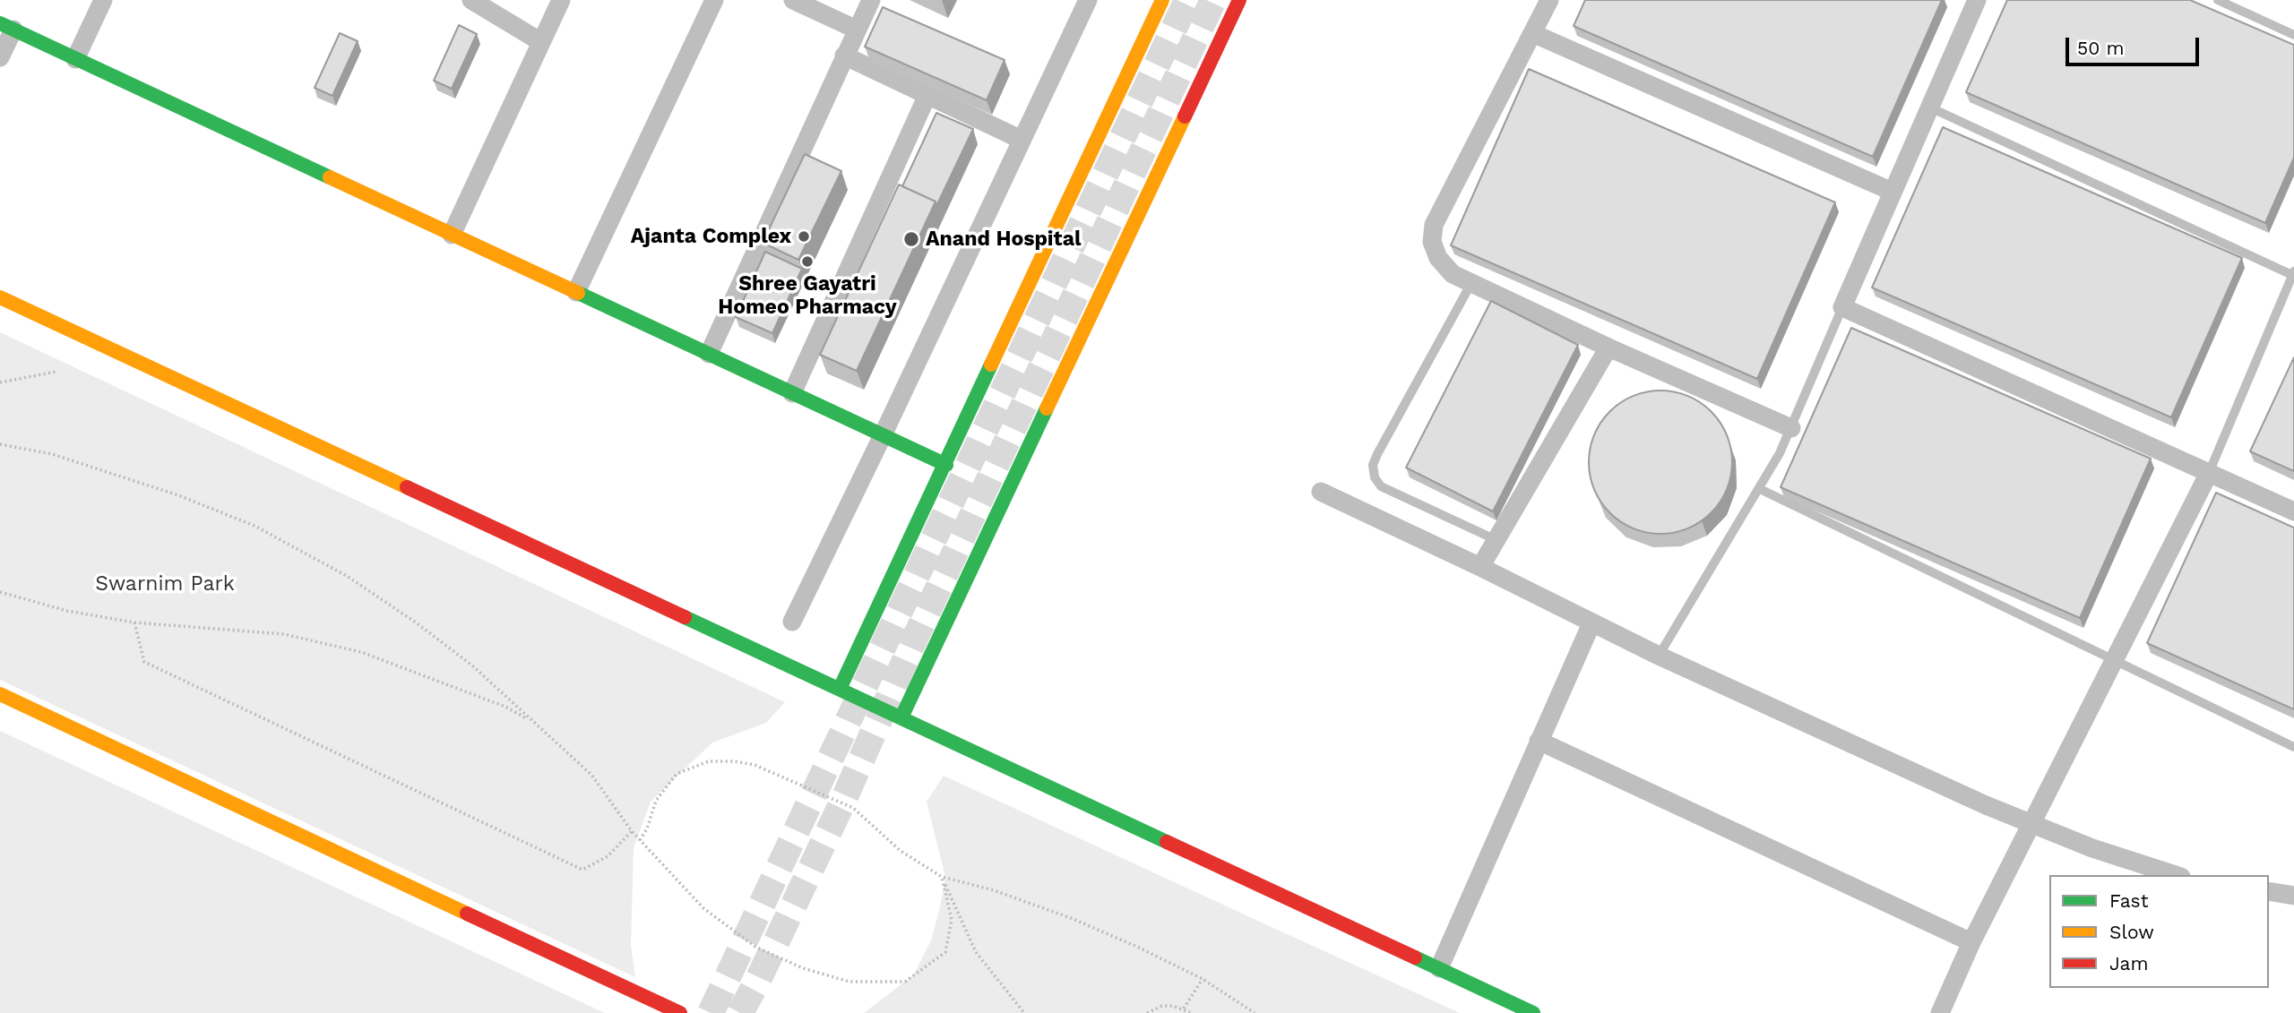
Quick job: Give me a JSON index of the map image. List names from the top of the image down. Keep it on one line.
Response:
{"parks":["Swarnim Park"],"places":["Ajanta Complex","Anand Hospital","Shree Gayatri Homeo Pharmacy"],"legend":["Fast","Slow","Jam"],"scale_bar":"50 m"}
